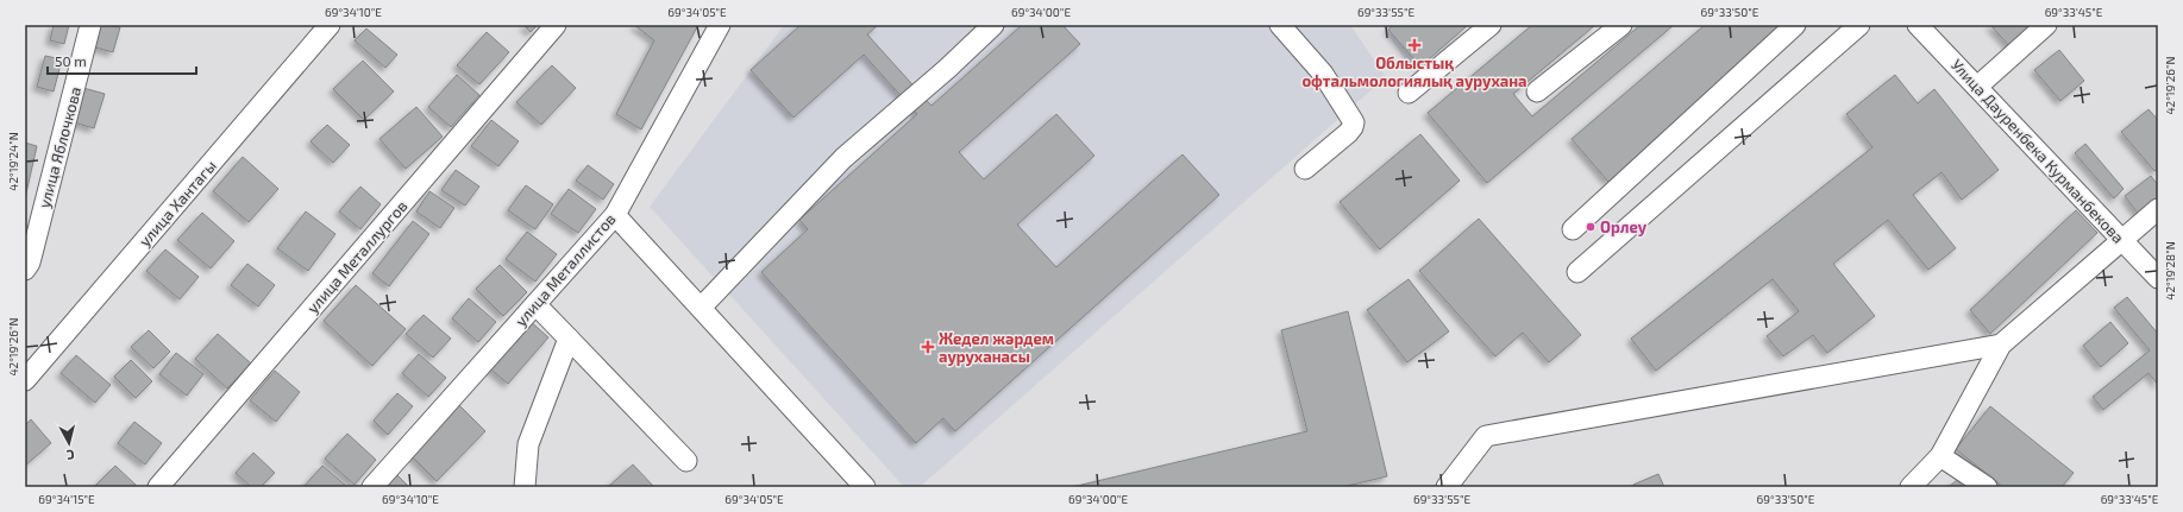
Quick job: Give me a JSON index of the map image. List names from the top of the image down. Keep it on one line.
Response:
{"streets":{"street":["улица Яблочкова","Улица Дауренбека Курманбекова","улица Хантагы","улица Металлургов","улица Металлистов"]},"places":{"health":["Облыстық офтальмологиялық аурухана","Жедел жәрдем ауруханасы"],"other":["Орлеу"]},"scale_bar":"50 m","north":"bottom","coordinates":["69°34'10\"E","69°34'05\"E","69°34'00\"E","69°33'55\"E","69°33'50\"E","69°33'45\"E","42°19'26\"N","42°19'24\"N","42°19'28\"N","69°34'15\"E"]}
